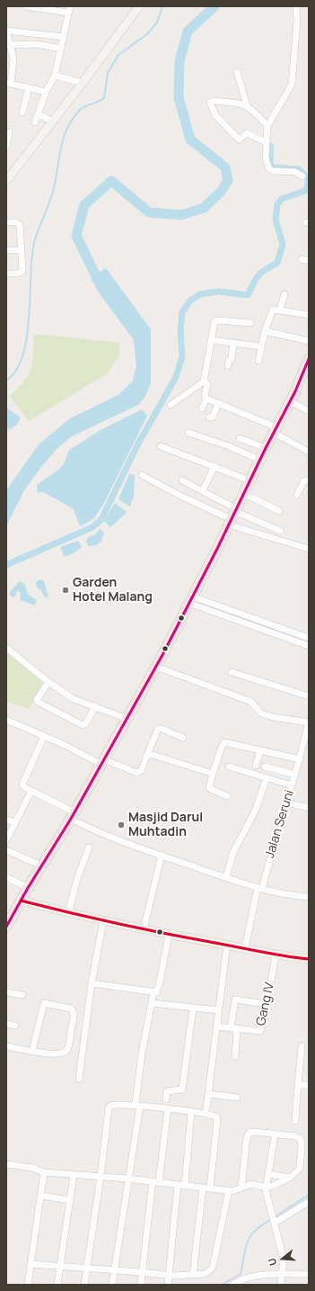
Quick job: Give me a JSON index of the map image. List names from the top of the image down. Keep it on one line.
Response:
{"streets":{"street":["Jalan Seruni","Gang IV"]},"places":["Garden Hotel Malang","Masjid Darul Muhtadin"],"north":"left"}
